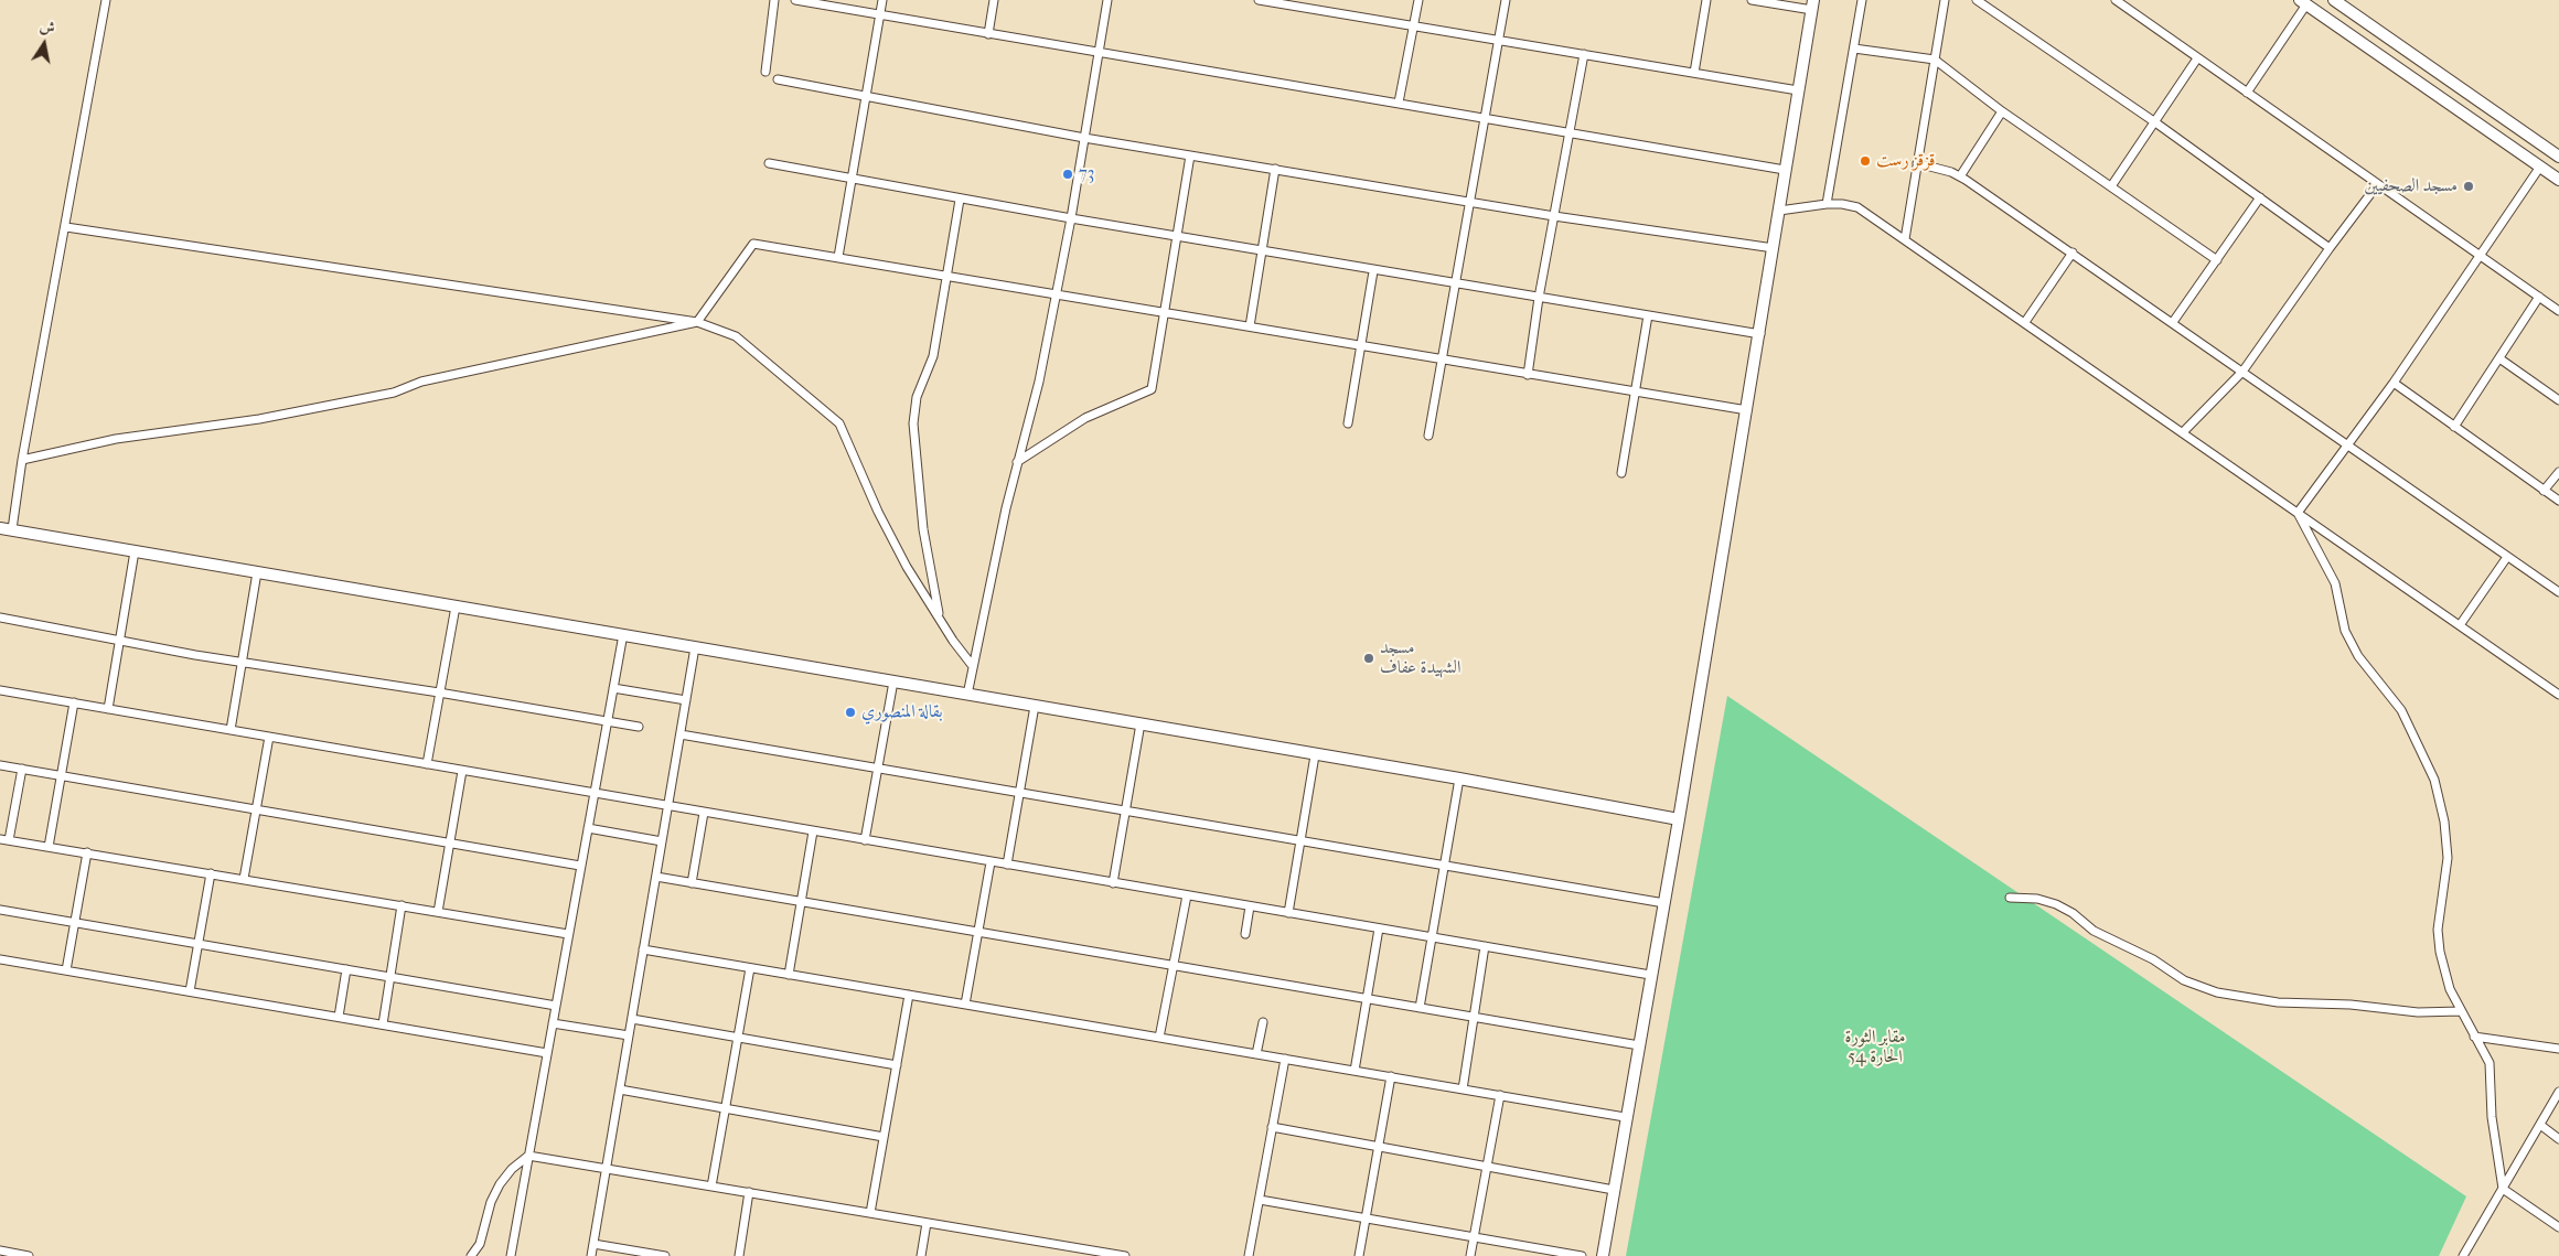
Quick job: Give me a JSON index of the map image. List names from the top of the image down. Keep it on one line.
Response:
{"parks":["مقابر الثورة الحارة 54"],"places":["قزقز رست","73","مسجد الصحفيين","مسجد الشهيدة عفاف","بقالة المنصوري"],"north":"top"}
